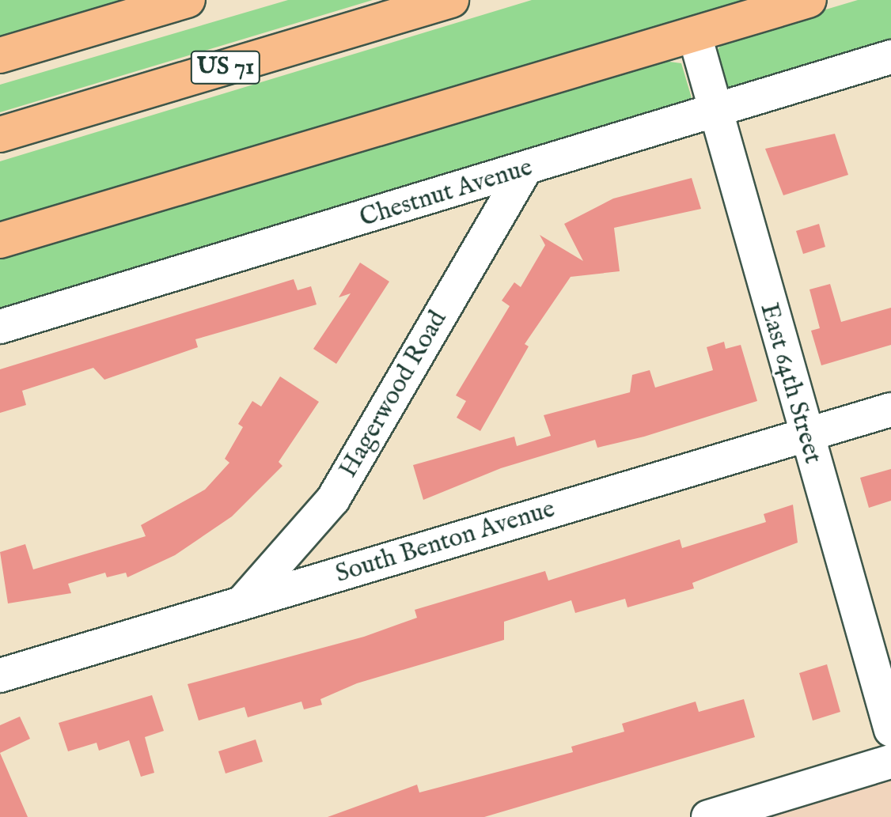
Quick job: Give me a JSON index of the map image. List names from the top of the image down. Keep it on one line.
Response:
{"streets":{"highway":["US 71"],"street":["Chestnut Avenue","East 64th Street","Hagerwood Road","South Benton Avenue"]},"crossings":[["Chestnut Avenue","East 64th Street"],["Chestnut Avenue","Hagerwood Road"],["East 64th Street","South Benton Avenue"],["Hagerwood Road","South Benton Avenue"]]}
